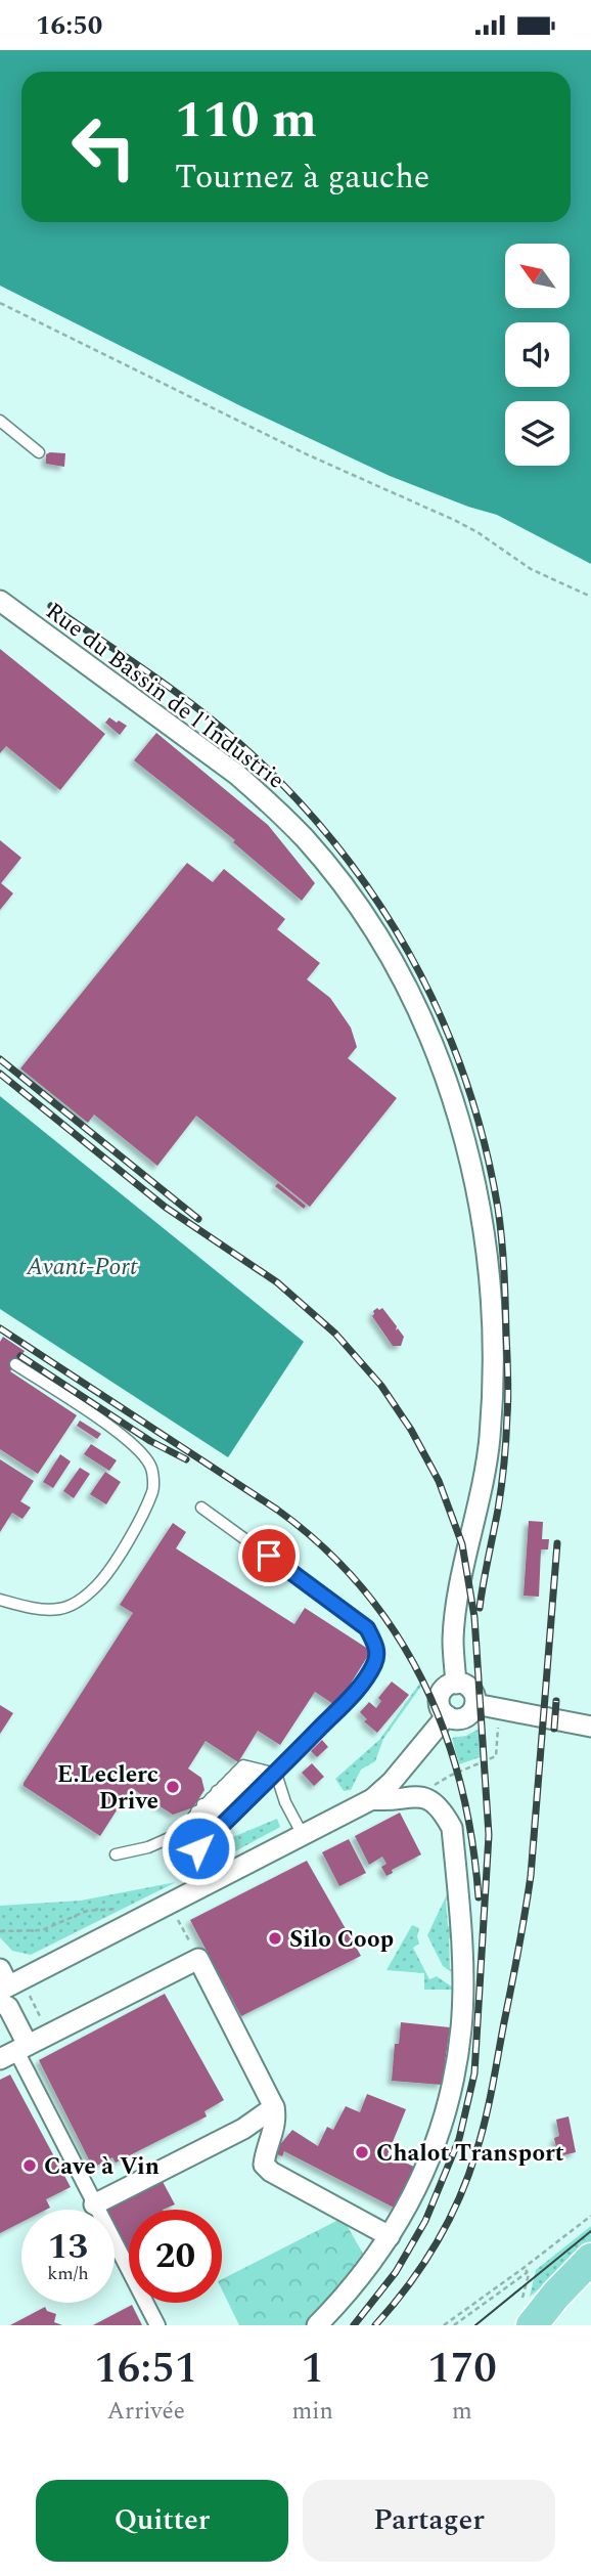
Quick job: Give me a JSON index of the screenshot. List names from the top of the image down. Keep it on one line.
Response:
{"streets":{"street":["Rue du Bassin de l'Industrie"]},"water":["Avant-Port"],"places":["E.Leclerc Drive","Silo Coop","Chalot Transport","Cave à Vin"],"north":"top left","page":{"status":"16:50","turn":["110 m","Tournez à gauche"],"speed":"13 km/h","limit":"20","eta":["16:51","Arrivée","1","min","170","m"],"buttons":["Quitter","Partager"]}}
